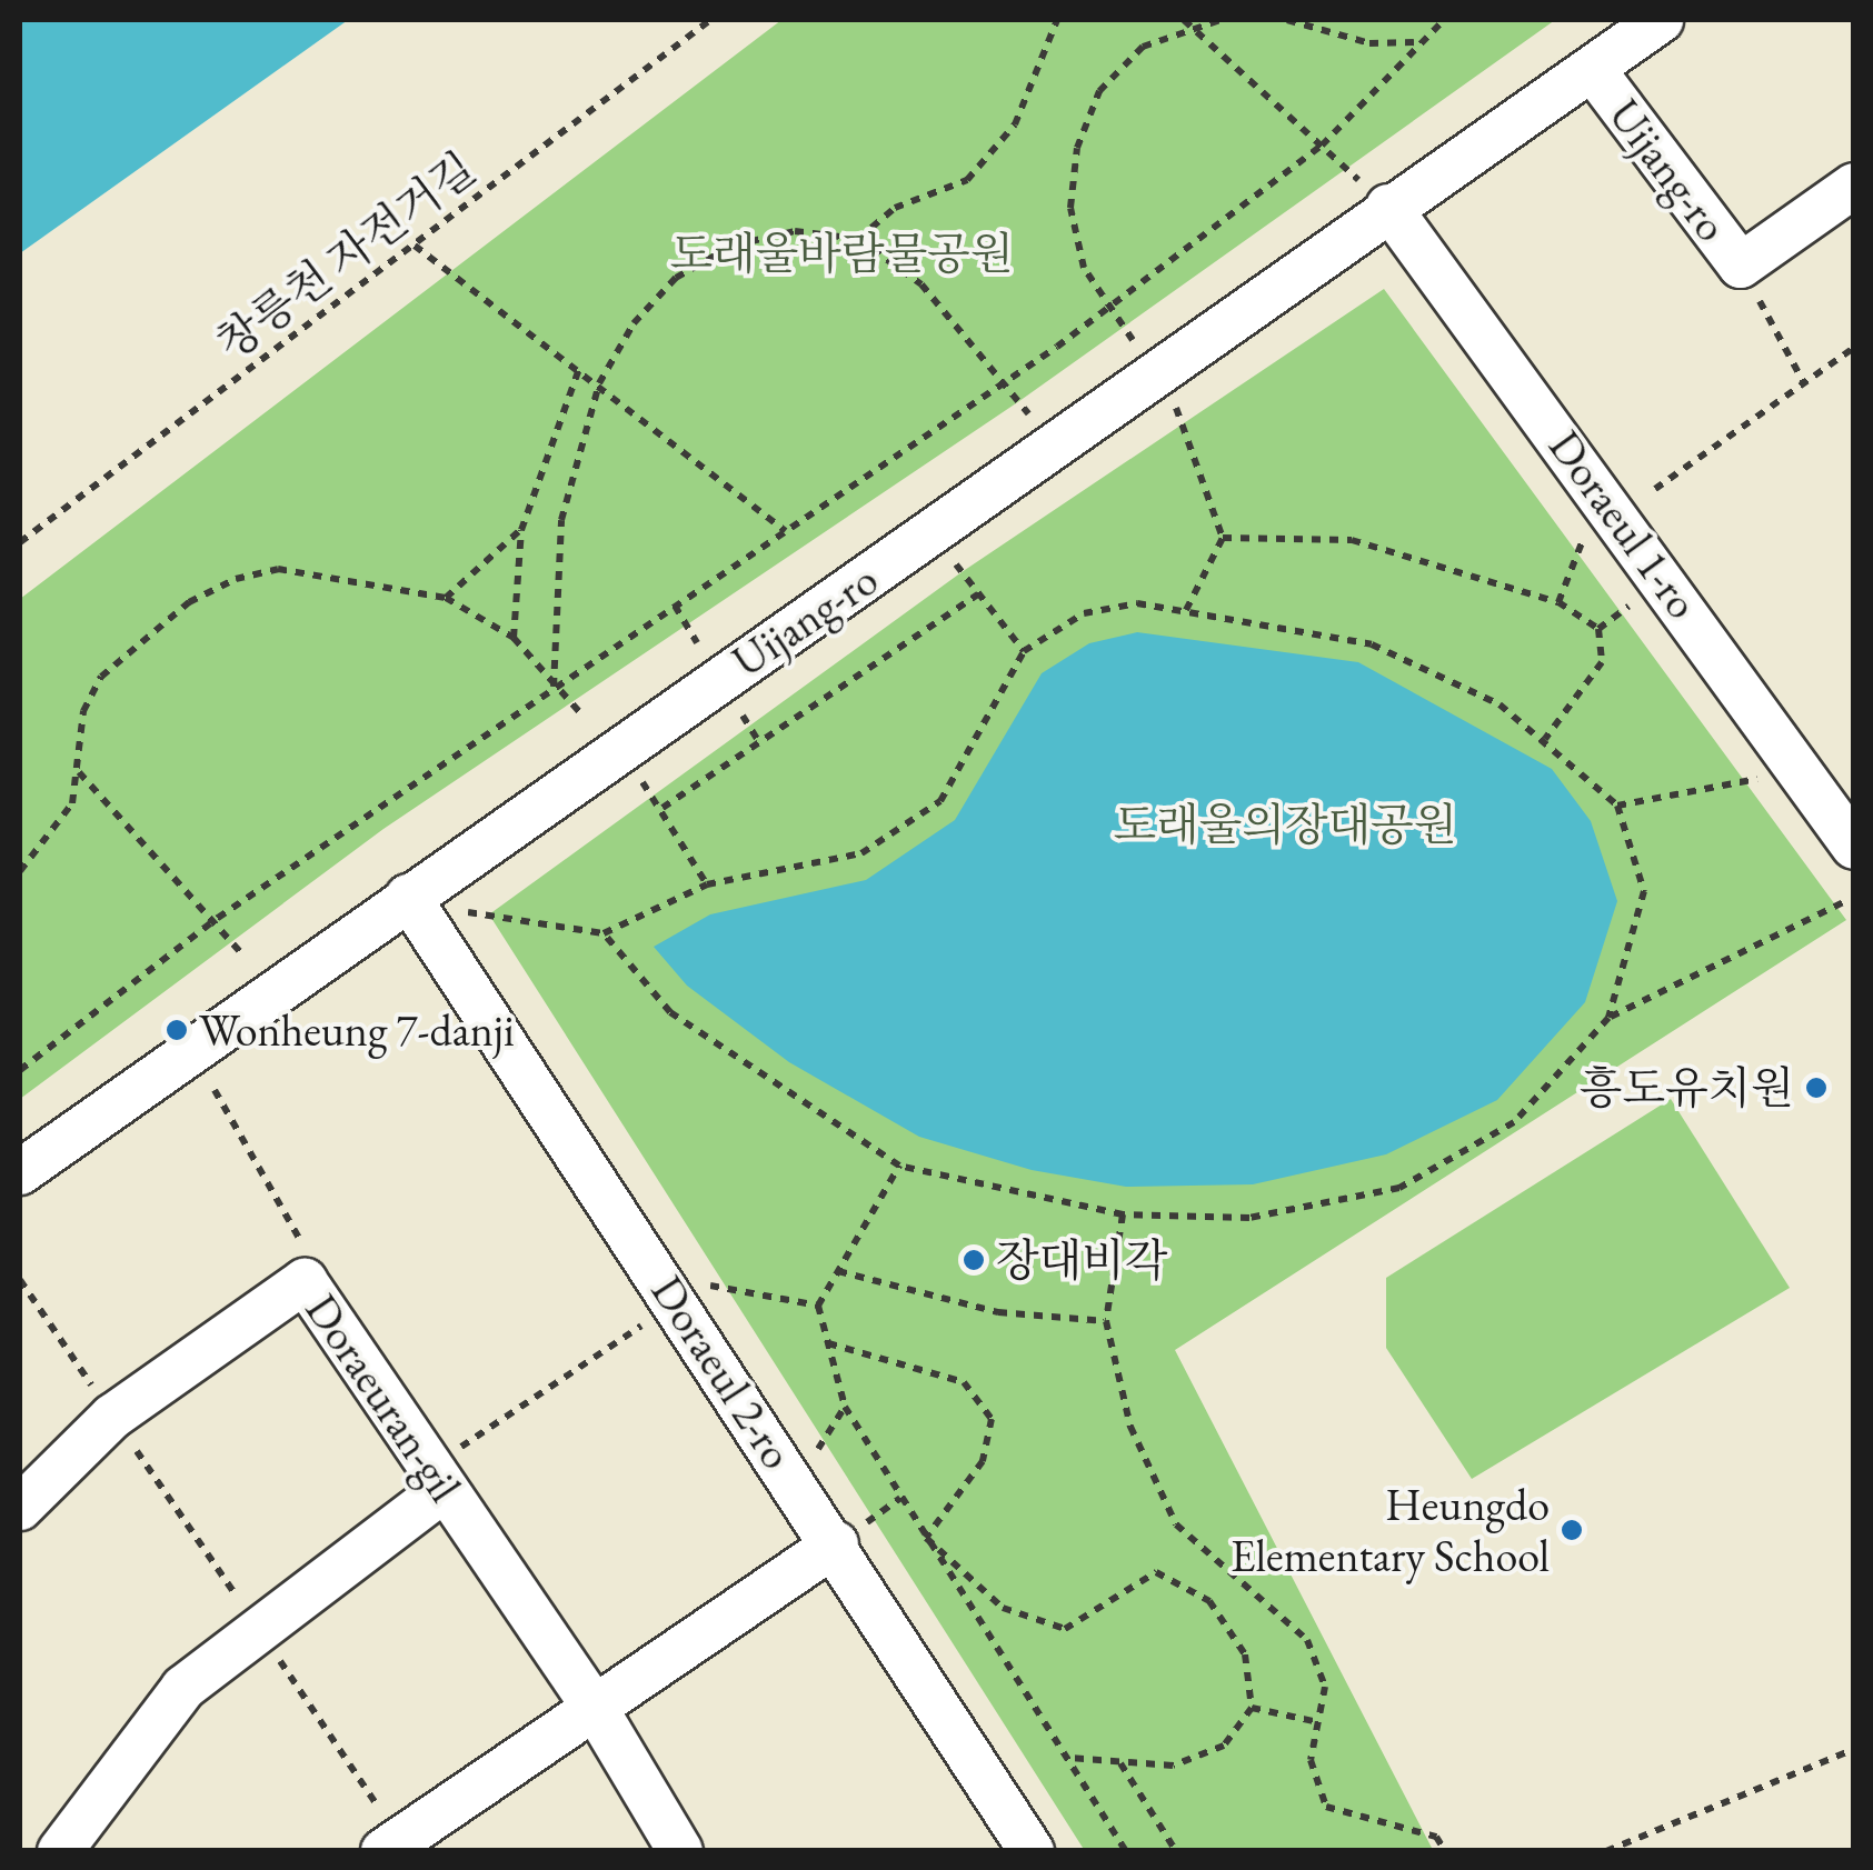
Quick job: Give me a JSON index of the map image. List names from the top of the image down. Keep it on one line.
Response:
{"streets":{"street":["Uijang-ro","Doraeul 1-ro","Doraeul 2-ro","Doraeuran-gil"],"path":["창릉천 자전거길"]},"crossings":[["Uijang-ro","Doraeul 1-ro"],["Uijang-ro","Doraeul 2-ro"]],"parks":["도래울바람물공원","도래울의장대공원"],"places":["Wonheung 7-danji","흥도유치원","장대비각","Heungdo Elementary School"]}
